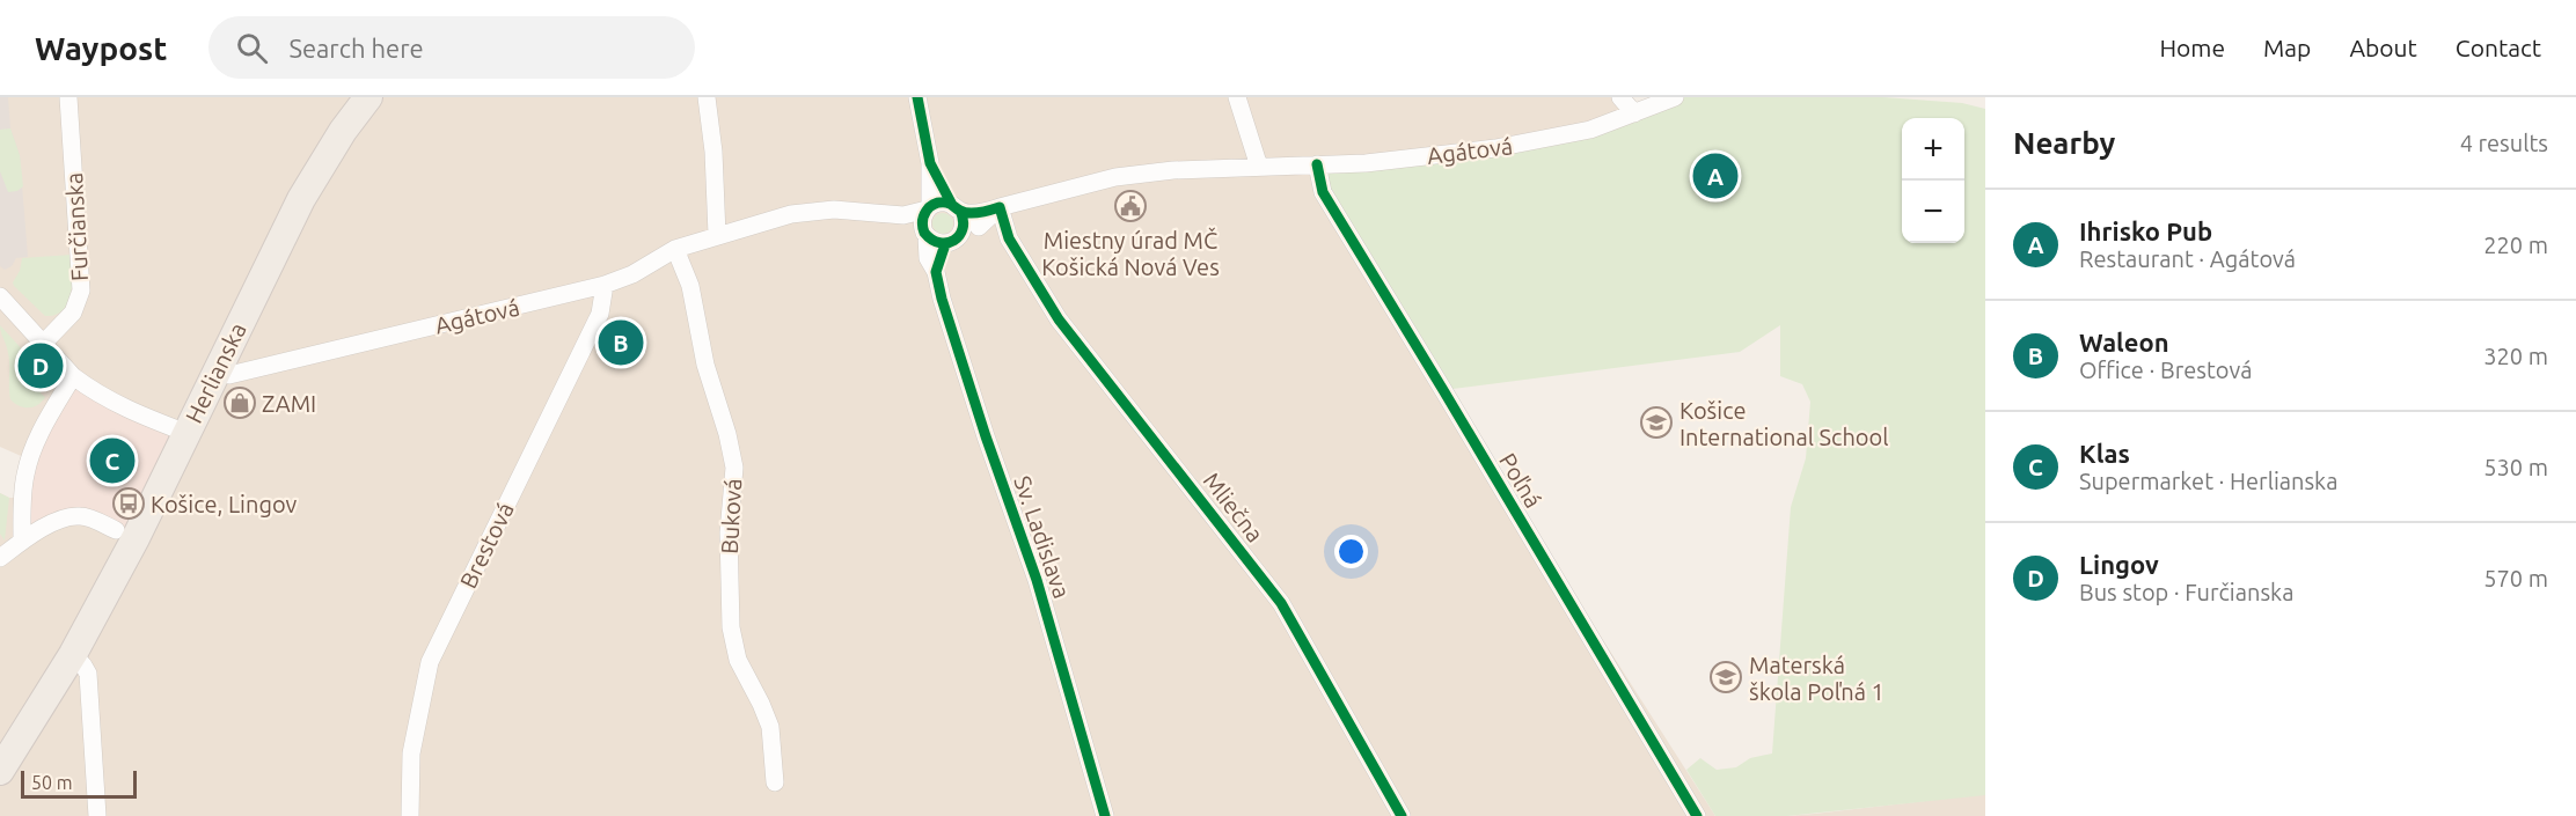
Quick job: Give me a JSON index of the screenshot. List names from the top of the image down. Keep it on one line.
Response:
{"streets":{"main road":["Herlianska"],"street":["Agátová","Furčianska","Poľná","Mliečna","Buková","Sv. Ladislava","Brestová"]},"crossings":[["Agátová","Poľná"],["Agátová","Mliečna"],["Agátová","Buková"],["Agátová","Sv. Ladislava"],["Agátová","Brestová"]],"places":{"public building":["Miestny úrad MČ Košická Nová Ves"],"shop":["ZAMI"],"school or university":["Košice International School","Materská škola Poľná 1"],"bus stop":["Košice, Lingov"]},"scale_bar":"50 m","page":{"header":"Waypost","search":"Search here","nav":["Home","Map","About","Contact"],"heading":["Nearby","4 results"],"map_buttons":["+","−"],"pins":["A","B","D","C"],"list":[{"mark":"A","name":"Ihrisko Pub","note":"Restaurant · Agátová","value":"220 m"},{"mark":"B","name":"Waleon","note":"Office · Brestová","value":"320 m"},{"mark":"C","name":"Klas","note":"Supermarket · Herlianska","value":"530 m"},{"mark":"D","name":"Lingov","note":"Bus stop · Furčianska","value":"570 m"}],"scale":"50 m"}}
